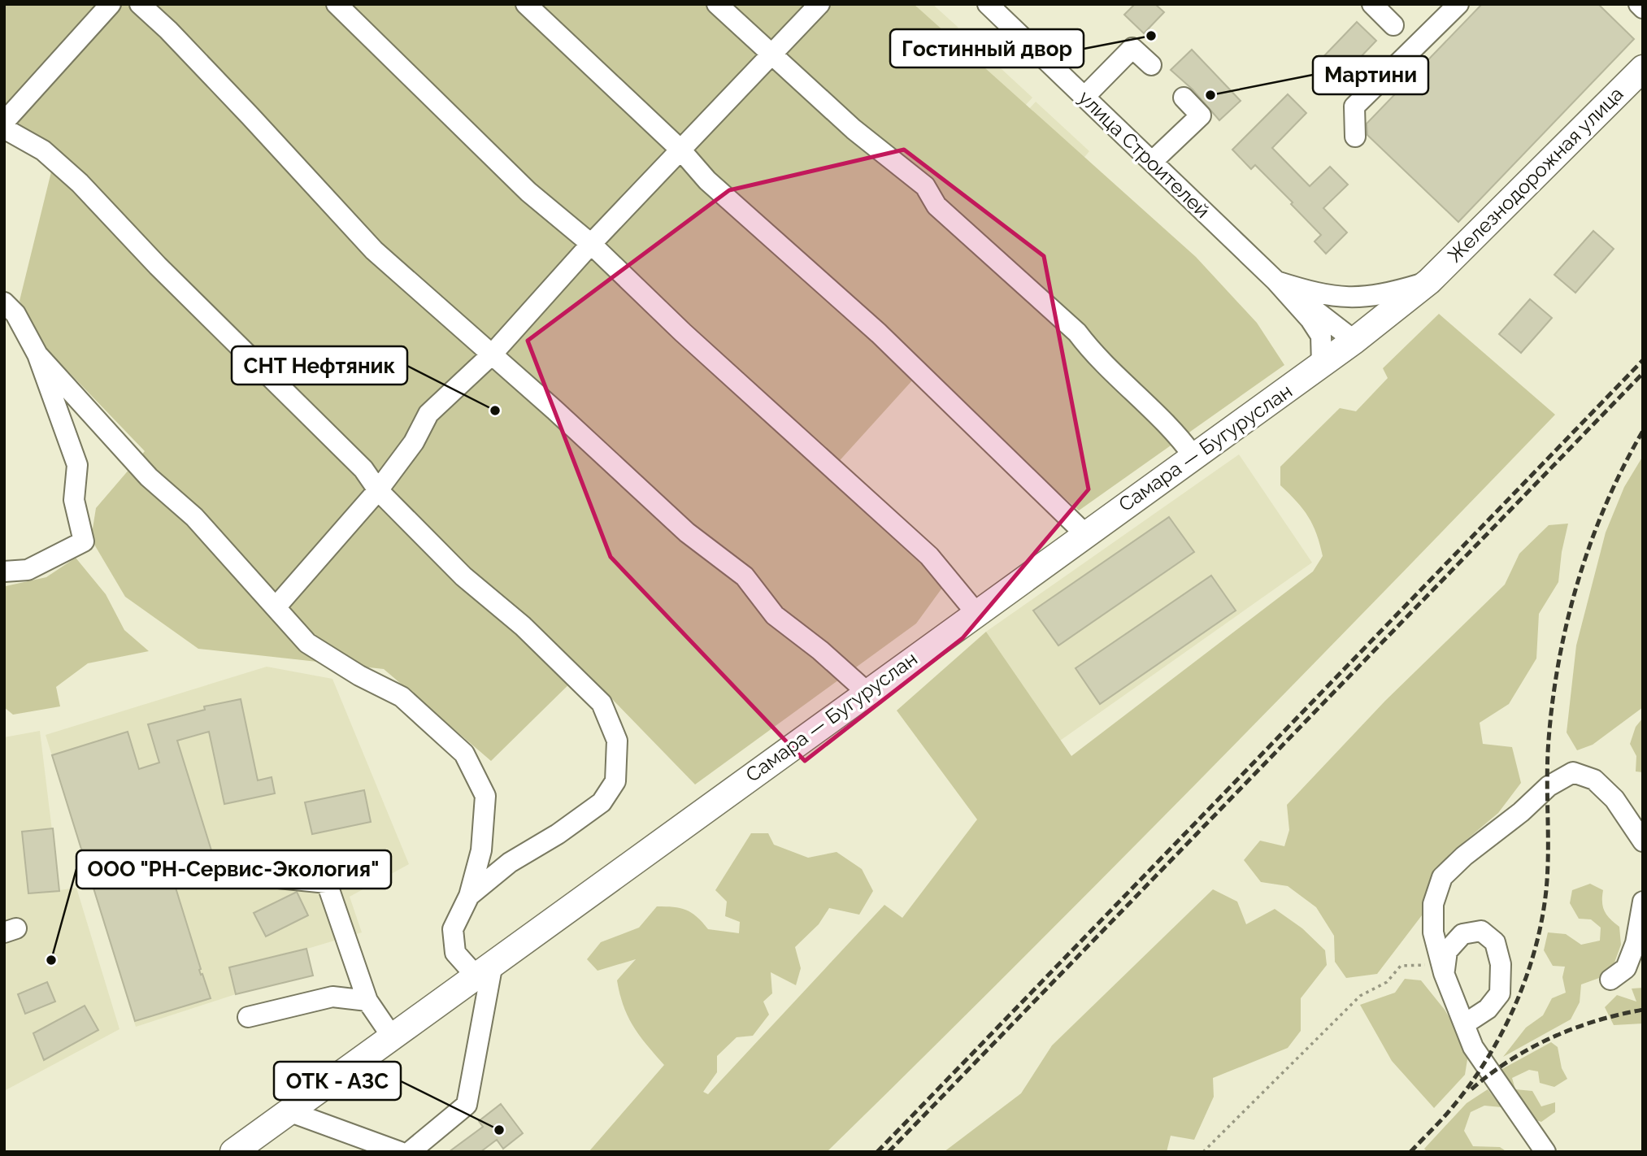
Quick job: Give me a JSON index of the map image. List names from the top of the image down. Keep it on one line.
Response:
{"streets":{"main road":["Железнодорожная улица","Самара — Бугуруслан"],"street":["улица Строителей"]},"crossings":[["Железнодорожная улица","Самара — Бугуруслан"]],"places":["Гостинный двор","Мартини","СНТ Нефтяник","ООО \"РН-Сервис-Экология\"","ОТК - АЗС"]}
